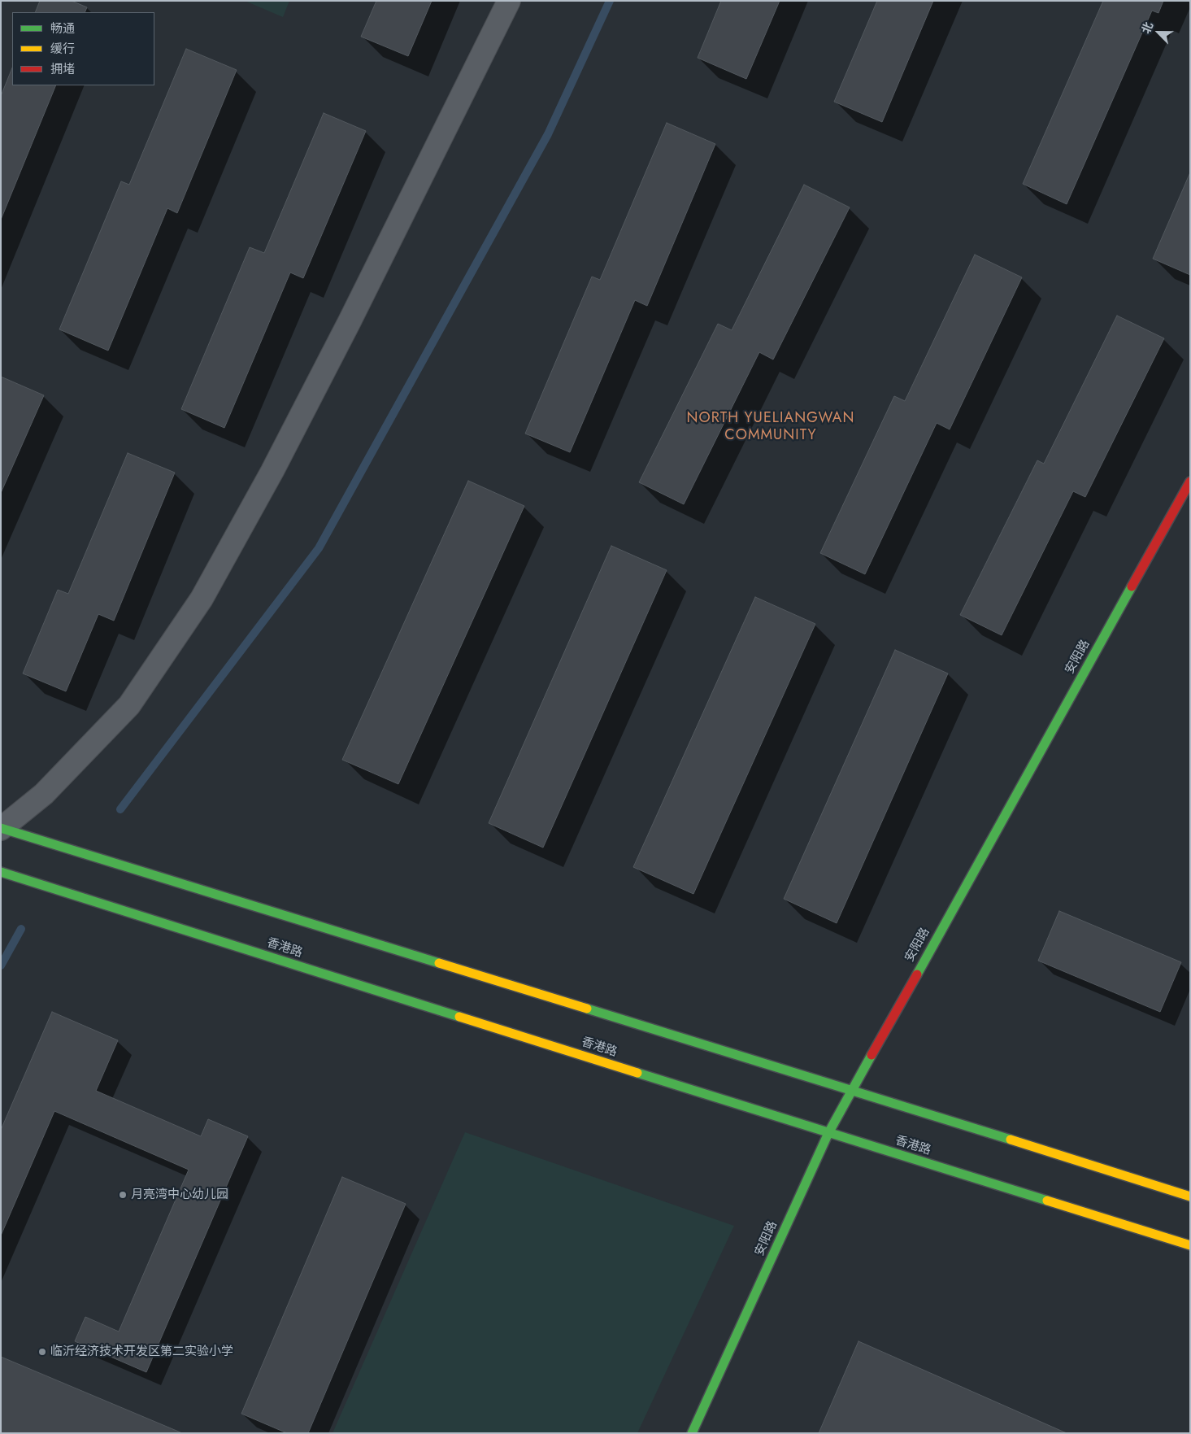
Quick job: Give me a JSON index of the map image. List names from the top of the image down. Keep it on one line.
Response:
{"streets":{"main road":["安阳路","香港路"]},"crossings":[["安阳路","香港路"]],"districts":["NORTH YUELIANGWAN COMMUNITY"],"places":["月亮湾中心幼儿园","临沂经济技术开发区第二实验小学"],"legend":["畅通","缓行","拥堵"],"north":"top left"}
